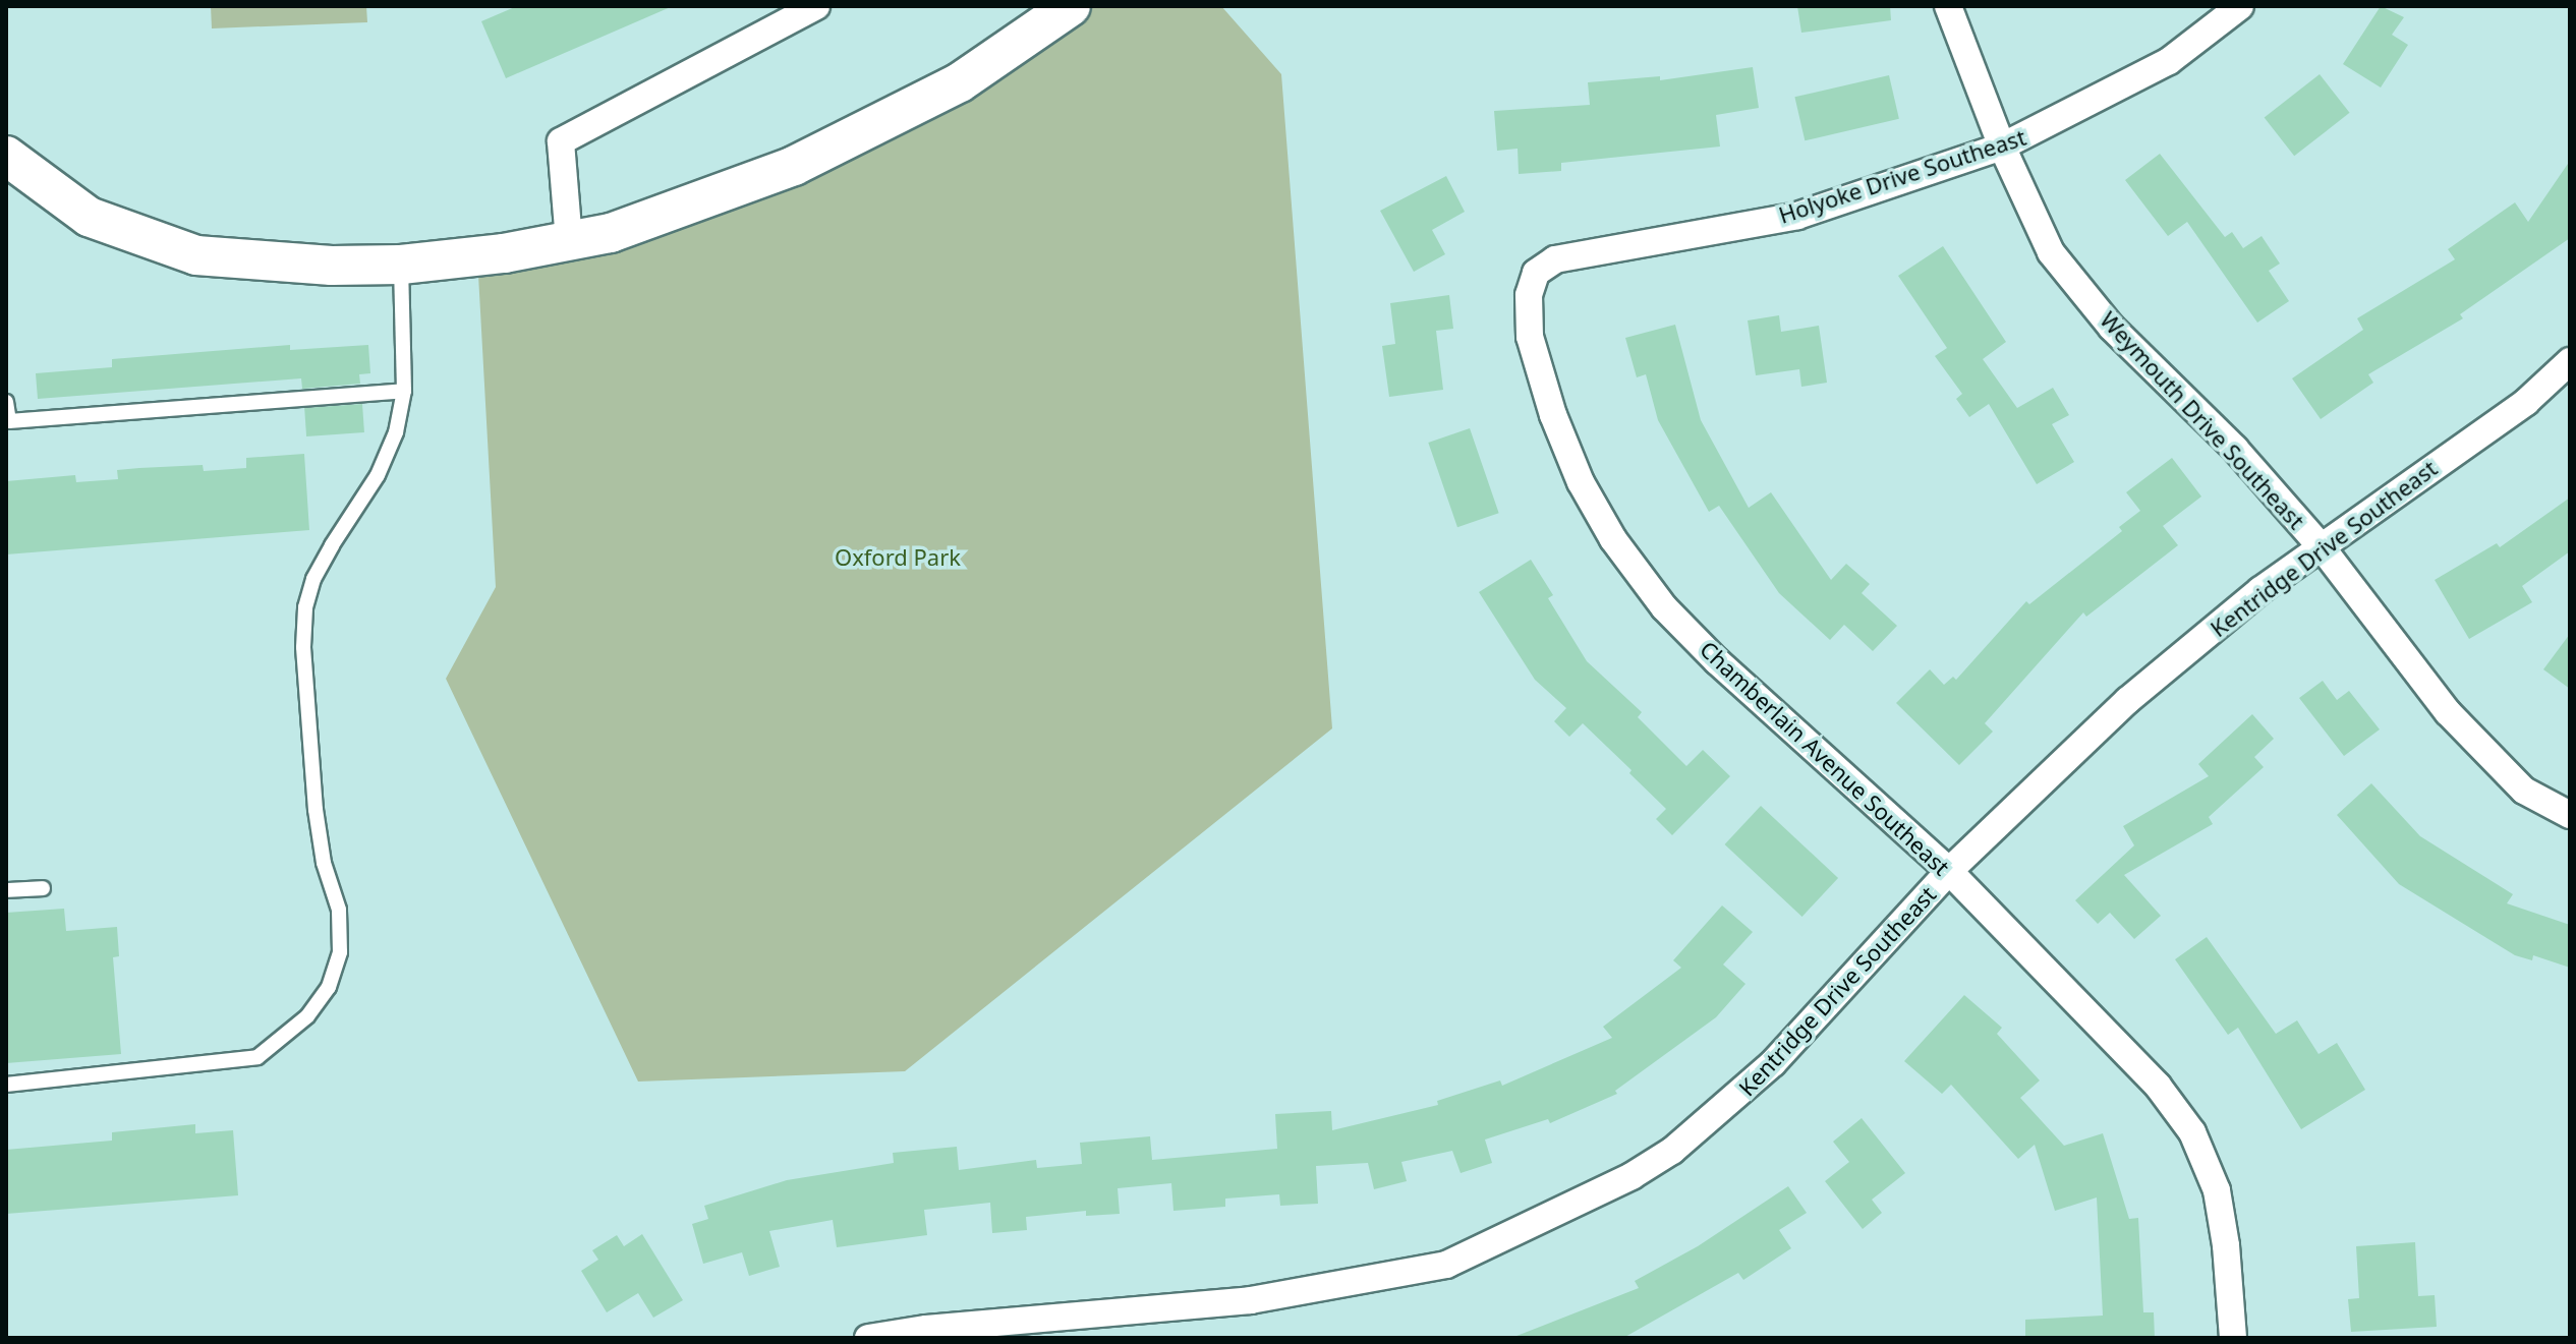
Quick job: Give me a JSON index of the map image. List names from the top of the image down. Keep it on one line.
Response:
{"streets":{"street":["Holyoke Drive Southeast","Weymouth Drive Southeast","Kentridge Drive Southeast","Chamberlain Avenue Southeast"]},"crossings":[["Holyoke Drive Southeast","Weymouth Drive Southeast"],["Holyoke Drive Southeast","Chamberlain Avenue Southeast"],["Weymouth Drive Southeast","Kentridge Drive Southeast"],["Kentridge Drive Southeast","Chamberlain Avenue Southeast"]],"parks":["Oxford Park"]}
